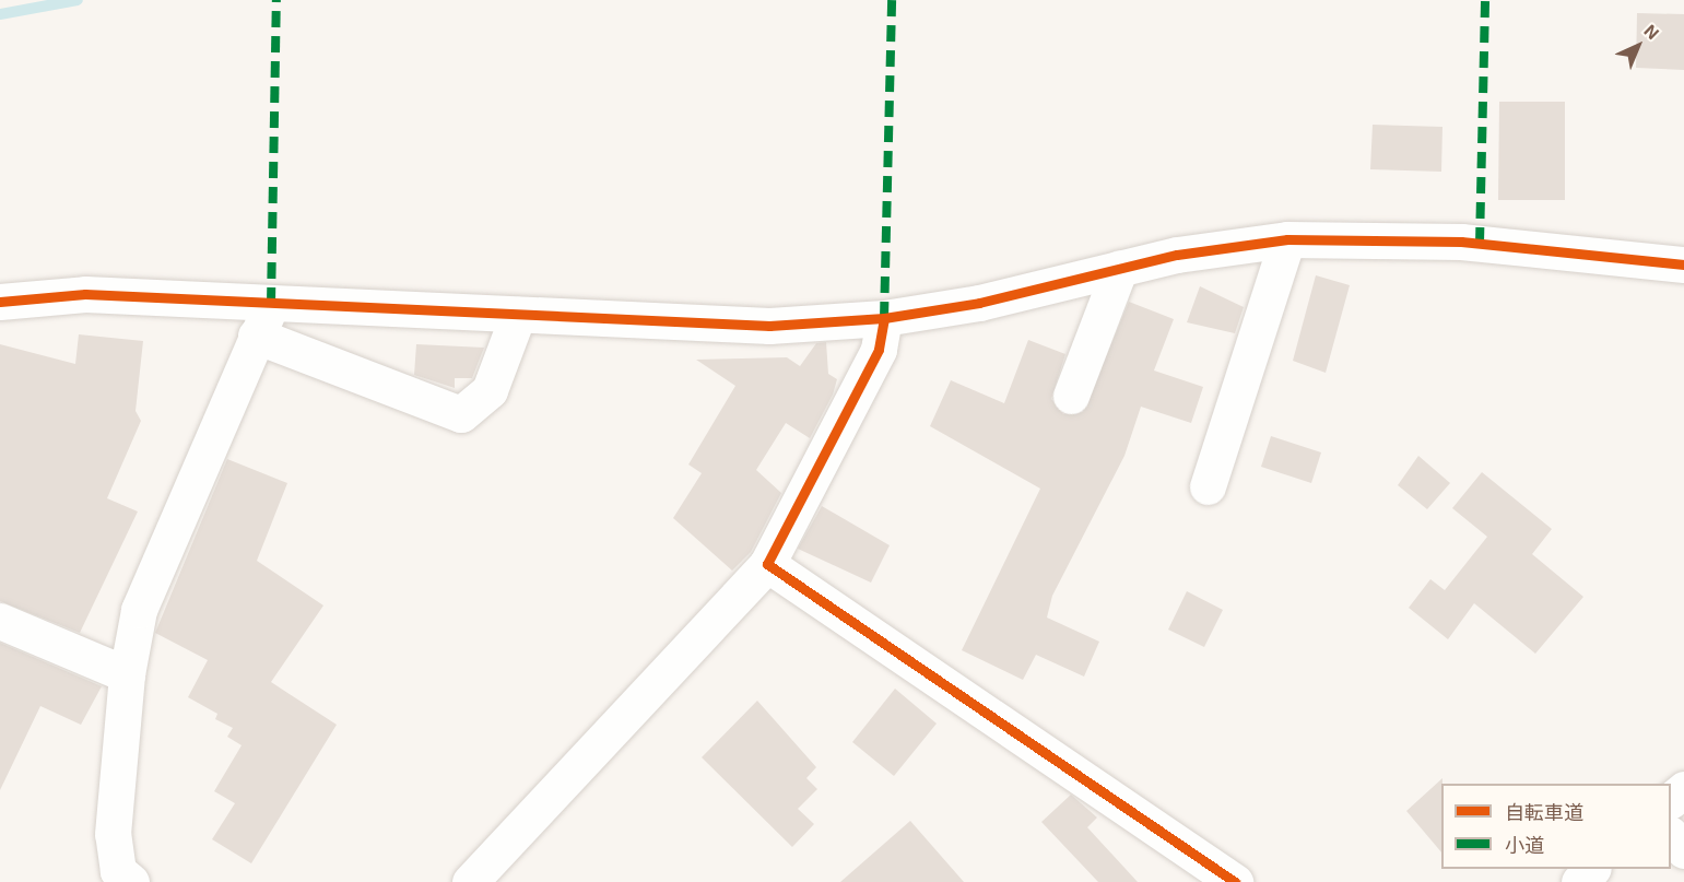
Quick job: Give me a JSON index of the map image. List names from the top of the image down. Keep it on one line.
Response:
{"legend":["自転車道","小道"],"north":"top right"}
